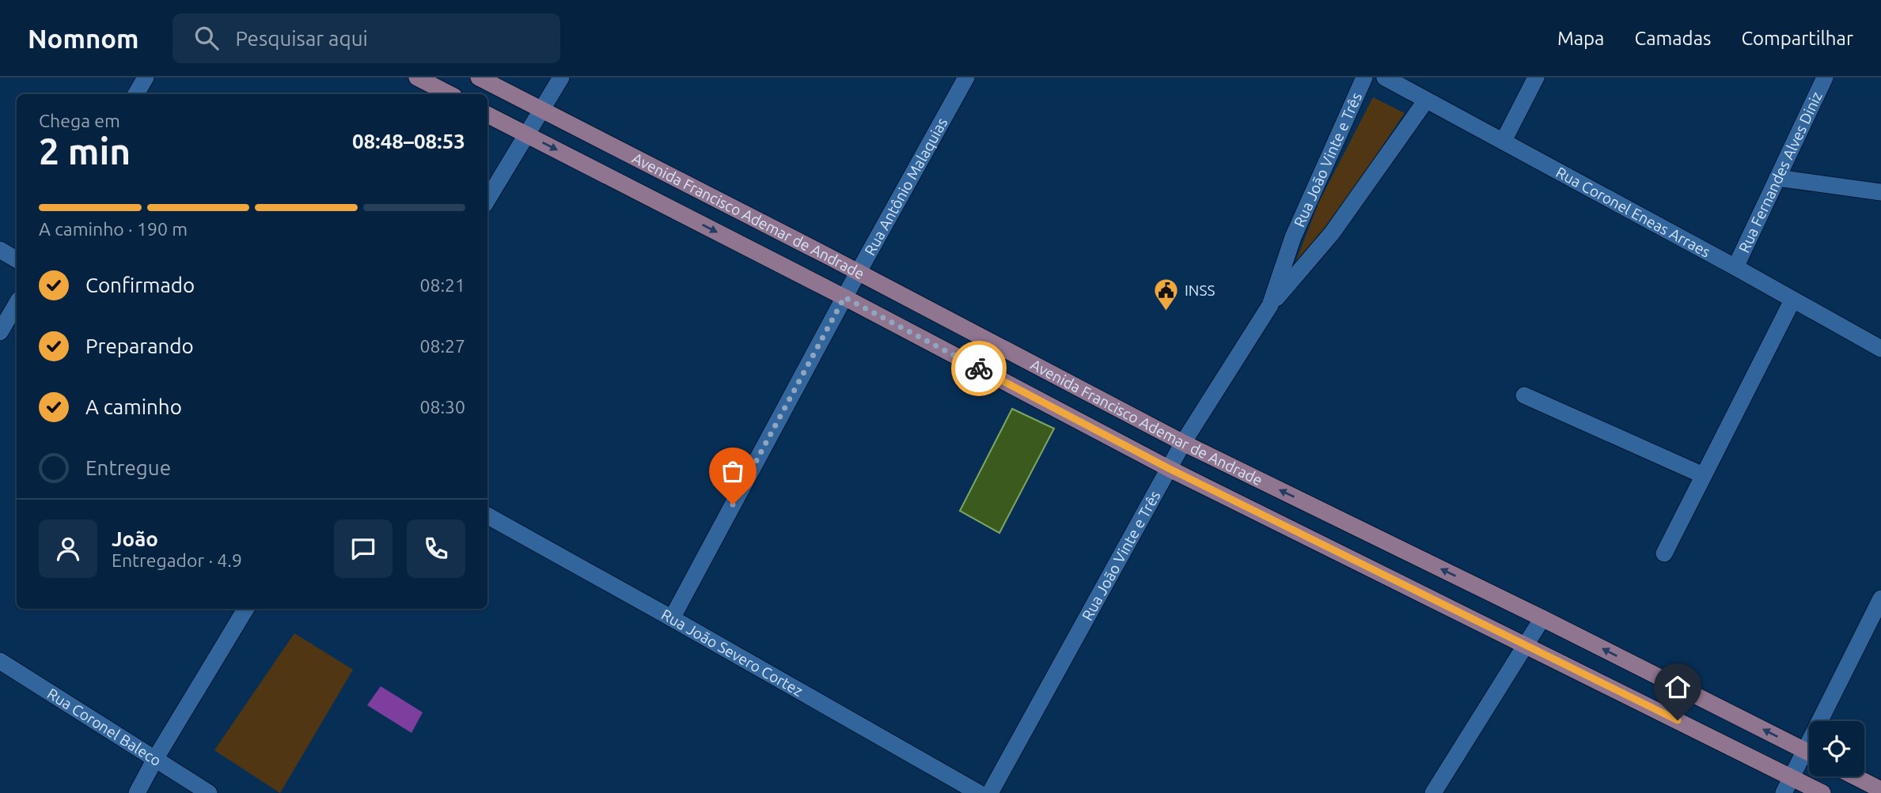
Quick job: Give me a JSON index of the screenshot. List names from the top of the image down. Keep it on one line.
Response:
{"streets":{"main road":["Avenida Francisco Ademar de Andrade"],"street":["Rua João Vinte e Três","Rua Fernandes Alves Diniz","Rua Antônio Malaquias","Rua Coronel Eneas Arraes","Rua João Severo Cortez","Rua Coronel Baleco"]},"crossings":[["Rua João Vinte e Três","Avenida Francisco Ademar de Andrade"],["Rua Fernandes Alves Diniz","Rua Coronel Eneas Arraes"],["Rua Antônio Malaquias","Avenida Francisco Ademar de Andrade"],["Rua Antônio Malaquias","Rua João Severo Cortez"]],"places":{"public building":["INSS"]},"page":{"header":"Nomnom","search":"Pesquisar aqui","nav":["Mapa","Camadas","Compartilhar"],"heading":["2 min","Chega em","08:48–08:53"],"panel":["João","Entregador · 4.9"],"bar":"A caminho · 190 m","list":[["Confirmado","08:21"],["Preparando","08:27"],["A caminho","08:30"],"Entregue"]}}
